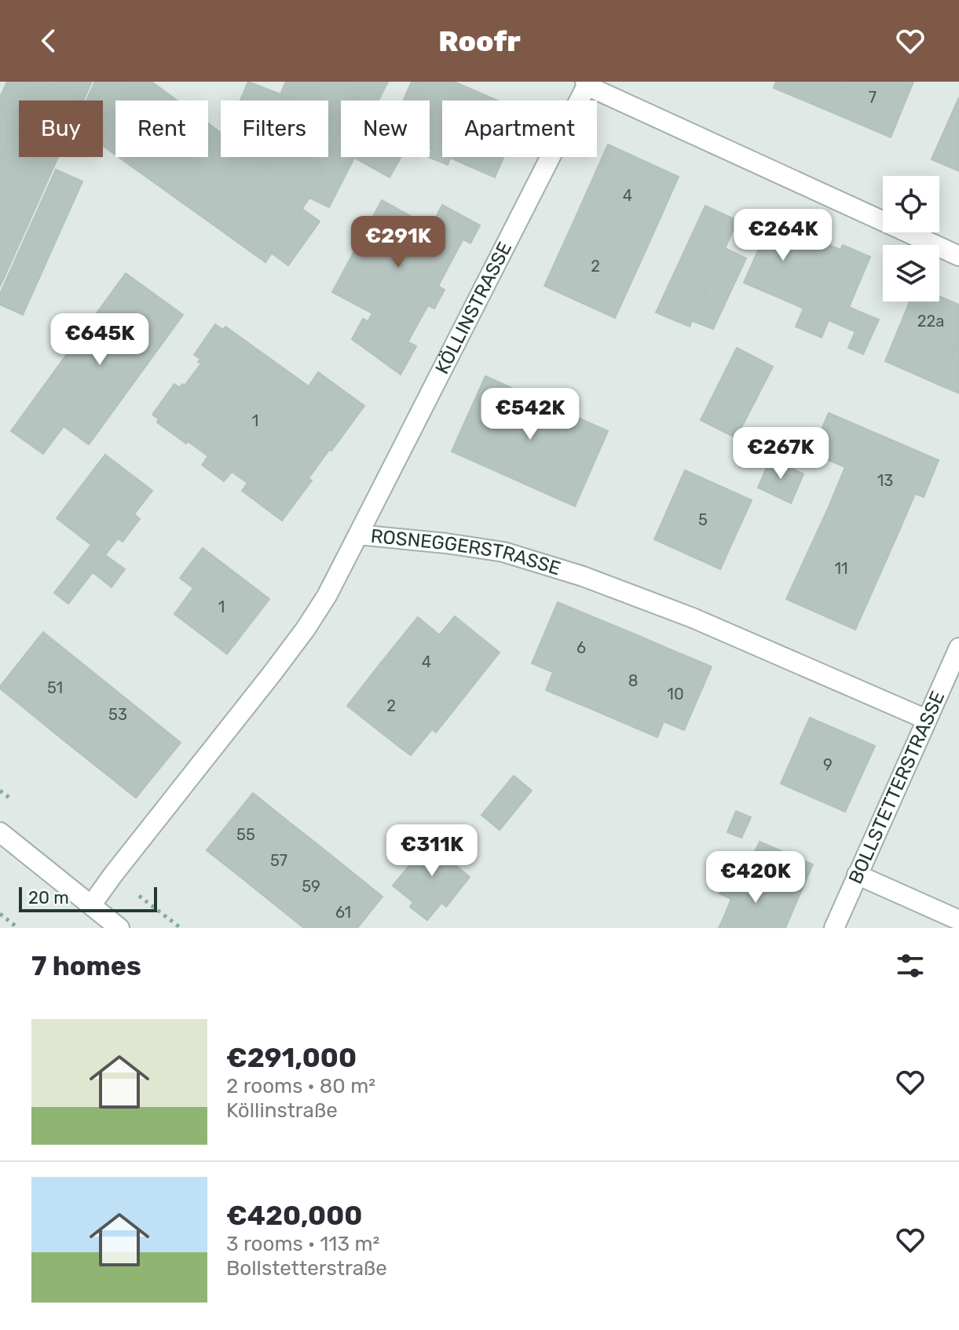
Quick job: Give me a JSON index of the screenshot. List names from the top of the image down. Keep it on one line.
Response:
{"streets":{"street":["KÖLLINSTRASSE","ROSNEGGERSTRASSE","BOLLSTETTERSTRASSE"]},"crossings":[["KÖLLINSTRASSE","ROSNEGGERSTRASSE"],["ROSNEGGERSTRASSE","BOLLSTETTERSTRASSE"]],"house_numbers":["7","4","2","22a","1","13","5","11","1","6","4","8","51","10","2","53","9","55","57","59","61"],"scale_bar":"20 m","page":{"header":"Roofr","chip":["Buy","Rent","Filters","New","Apartment"],"price":["€264K","€291K","€645K","€542K","€267K","€311K","€420K"],"scale":"20 m","heading":"7 homes","list":[{"name":"€291,000","note":"2 rooms · 80 m² · Köllinstraße"},{"name":"€420,000","note":"3 rooms · 113 m² · Bollstetterstraße"}]}}
